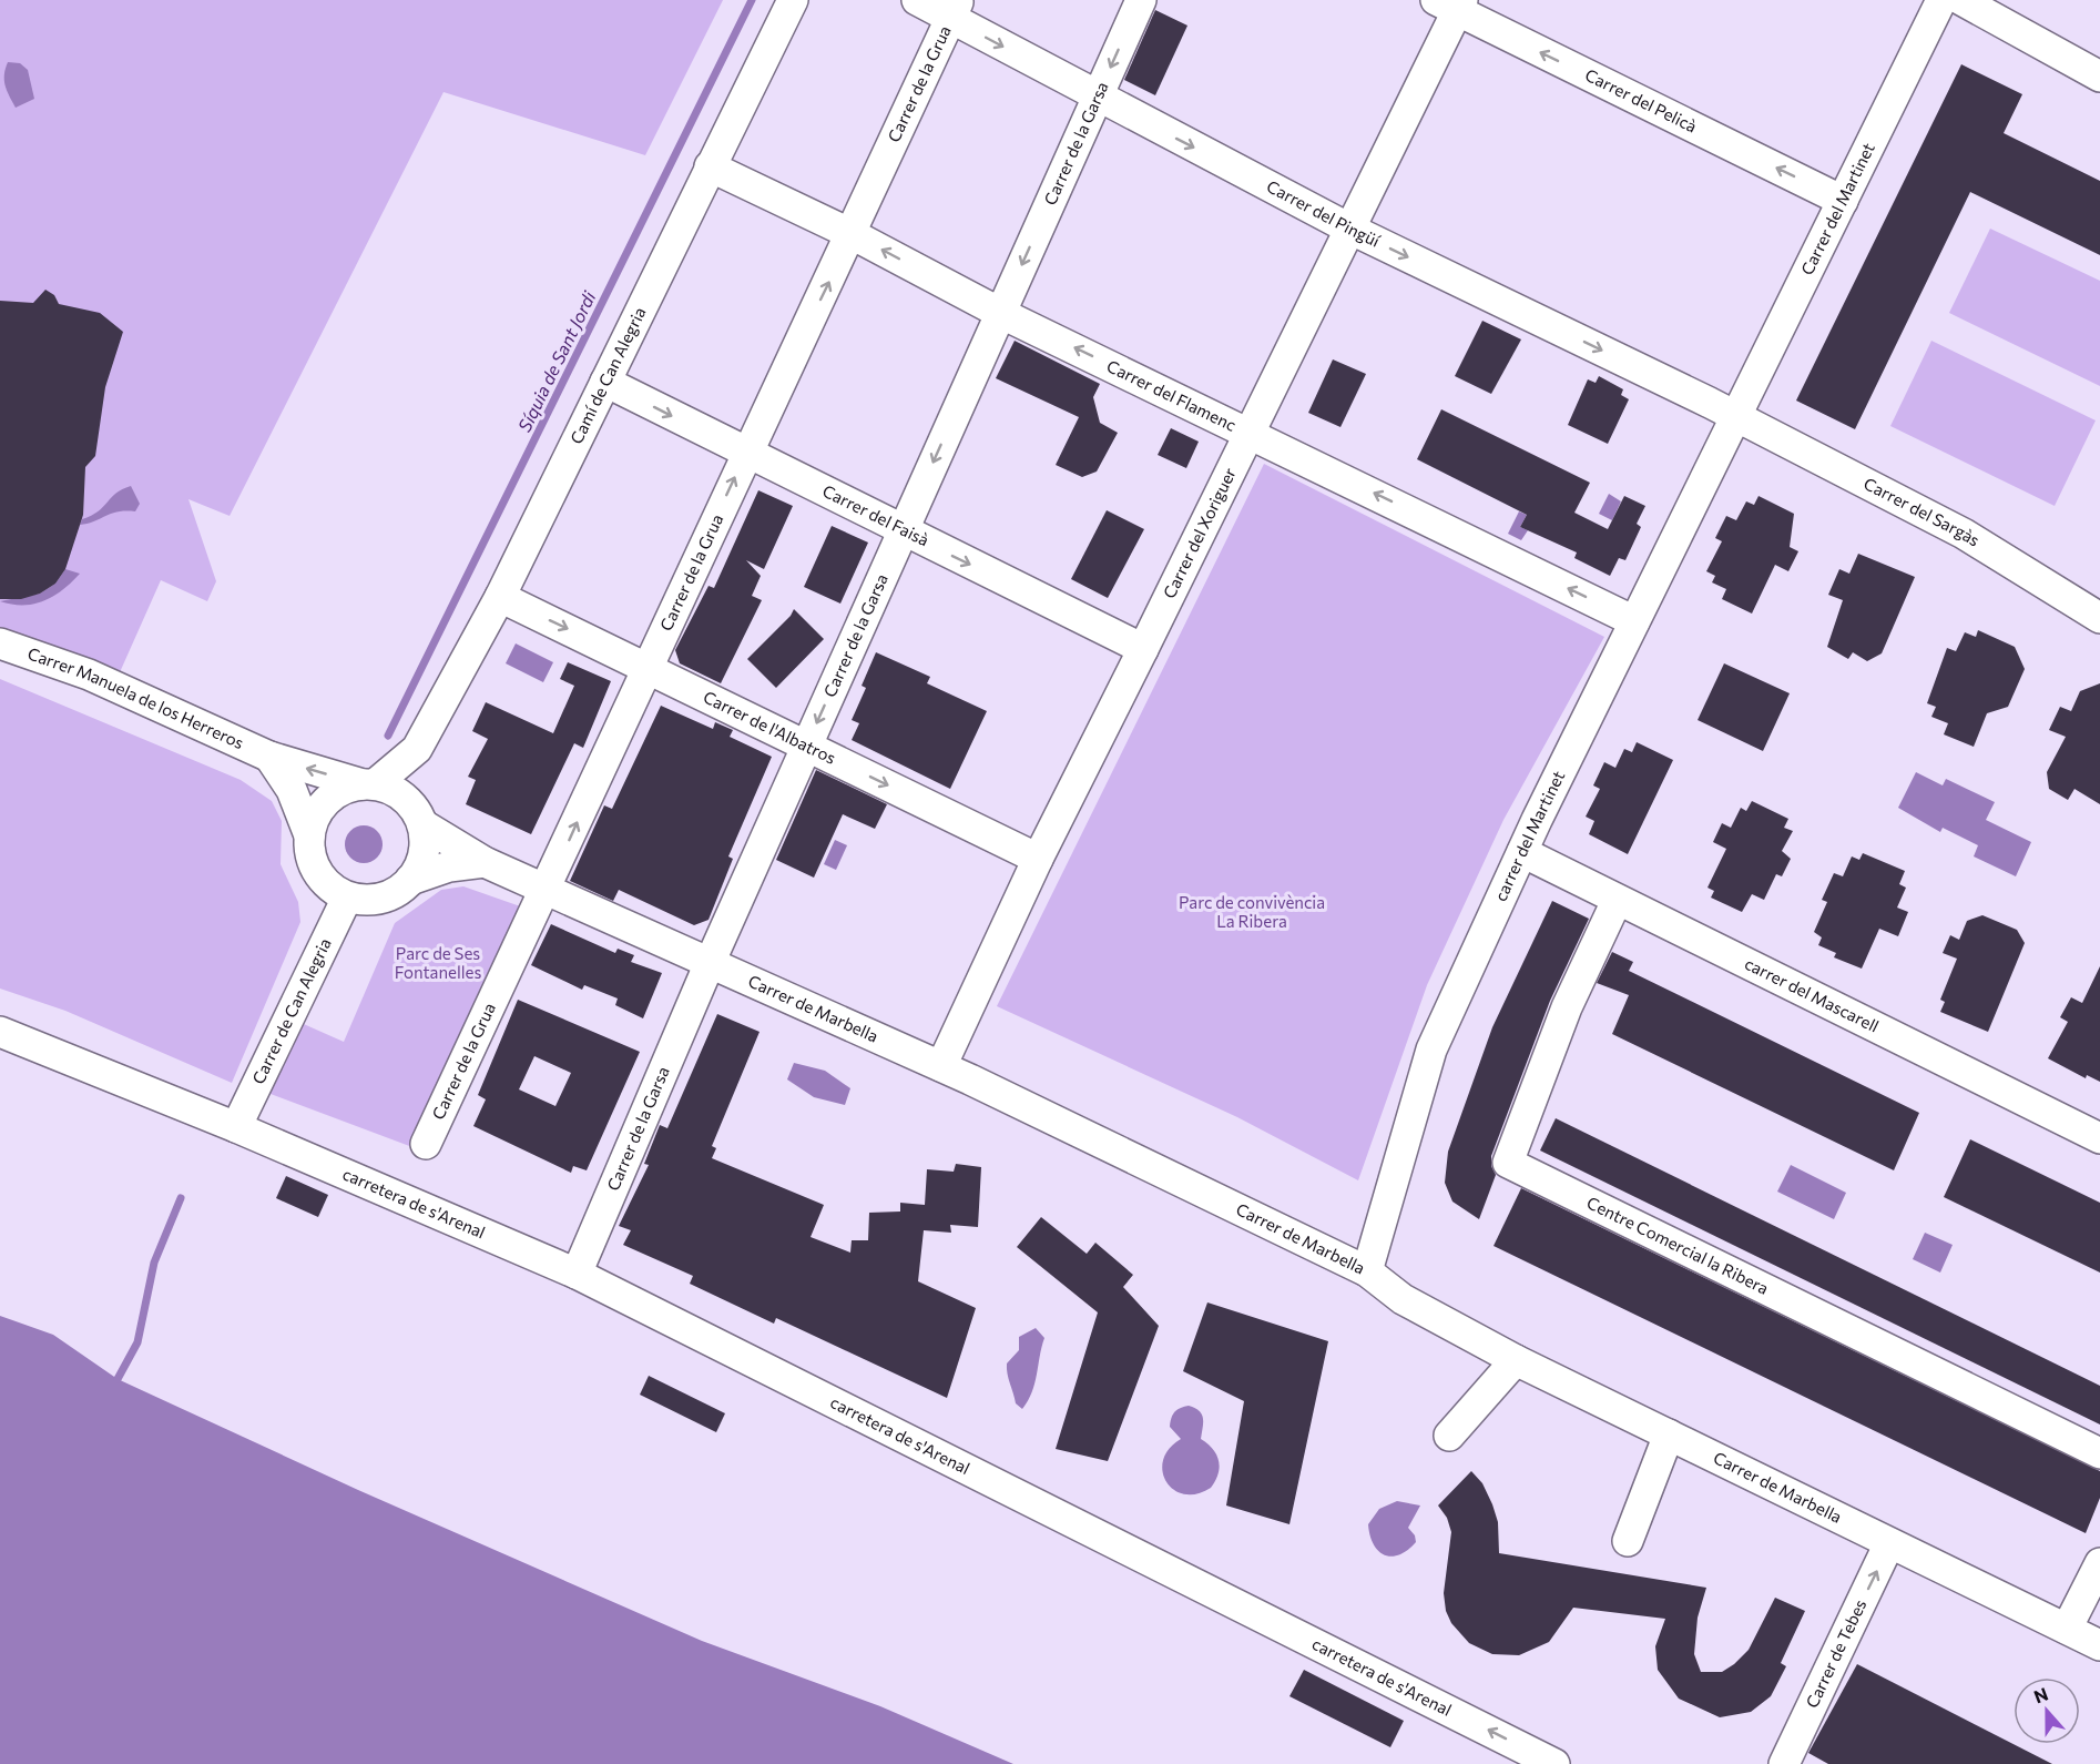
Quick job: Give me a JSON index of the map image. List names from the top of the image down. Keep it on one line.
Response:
{"streets":{"street":["Carrer de la Grua","Carrer del Pelicà","Carrer de la Garsa","Carrer del Martinet","Carrer del Pingüí","Camí de Can Alegria","Carrer del Flamenc","Carrer del Sargàs","Carrer del Faisà","Carrer del Xoriguer","Carrer Manuela de los Herreros","Carrer de l'Albatros","carrer del Martinet","carrer del Mascarell","Carrer de Marbella","Carrer de Can Alegria","carretera de s'Arenal","Centre Comercial la Ribera","Carrer de Tebes"]},"crossings":[["Carrer de la Grua","Carrer del Pingüí"],["Carrer de la Grua","Carrer del Flamenc"],["Carrer de la Grua","Carrer del Faisà"],["Carrer de la Grua","Carrer de l'Albatros"],["Carrer de la Grua","Carrer de Marbella"],["Carrer del Pelicà","Carrer del Martinet"],["Carrer del Pelicà","Carrer del Xoriguer"],["Carrer de la Garsa","Carrer del Pingüí"],["Carrer de la Garsa","Carrer del Flamenc"],["Carrer de la Garsa","Carrer del Faisà"],["Carrer de la Garsa","Carrer de l'Albatros"],["Carrer de la Garsa","Carrer de Marbella"],["Carrer de la Garsa","carretera de s'Arenal"],["Carrer del Martinet","Carrer del Pingüí"],["Carrer del Martinet","Carrer del Sargàs"],["Carrer del Martinet","carrer del Martinet"],["Carrer del Pingüí","Carrer del Sargàs"],["Carrer del Pingüí","Carrer del Xoriguer"],["Carrer del Pingüí","carrer del Martinet"],["Camí de Can Alegria","Carrer del Flamenc"],["Camí de Can Alegria","Carrer del Faisà"],["Camí de Can Alegria","Carrer de l'Albatros"],["Carrer del Flamenc","Carrer del Xoriguer"],["Carrer del Flamenc","carrer del Martinet"],["Carrer del Sargàs","carrer del Martinet"],["Carrer del Faisà","Carrer del Xoriguer"],["Carrer del Xoriguer","Carrer de l'Albatros"],["Carrer del Xoriguer","Carrer de Marbella"],["Carrer Manuela de los Herreros","Carrer de Marbella"],["Carrer Manuela de los Herreros","Carrer de Can Alegria"],["carrer del Martinet","carrer del Mascarell"],["carrer del Martinet","Carrer de Marbella"],["carrer del Mascarell","Centre Comercial la Ribera"],["Carrer de Marbella","Carrer de Can Alegria"],["Carrer de Marbella","Carrer de Tebes"],["Carrer de Can Alegria","carretera de s'Arenal"]],"one_way":["Carrer de la Grua","Carrer del Pelicà","Carrer de la Garsa","Carrer del Pingüí","Carrer del Flamenc","Carrer del Faisà","Carrer de l'Albatros","carretera de s'Arenal"],"water":["Síquia de Sant Jordi"],"parks":["Parc de convivència La Ribera","Parc de Ses Fontanelles"],"north":"top"}
